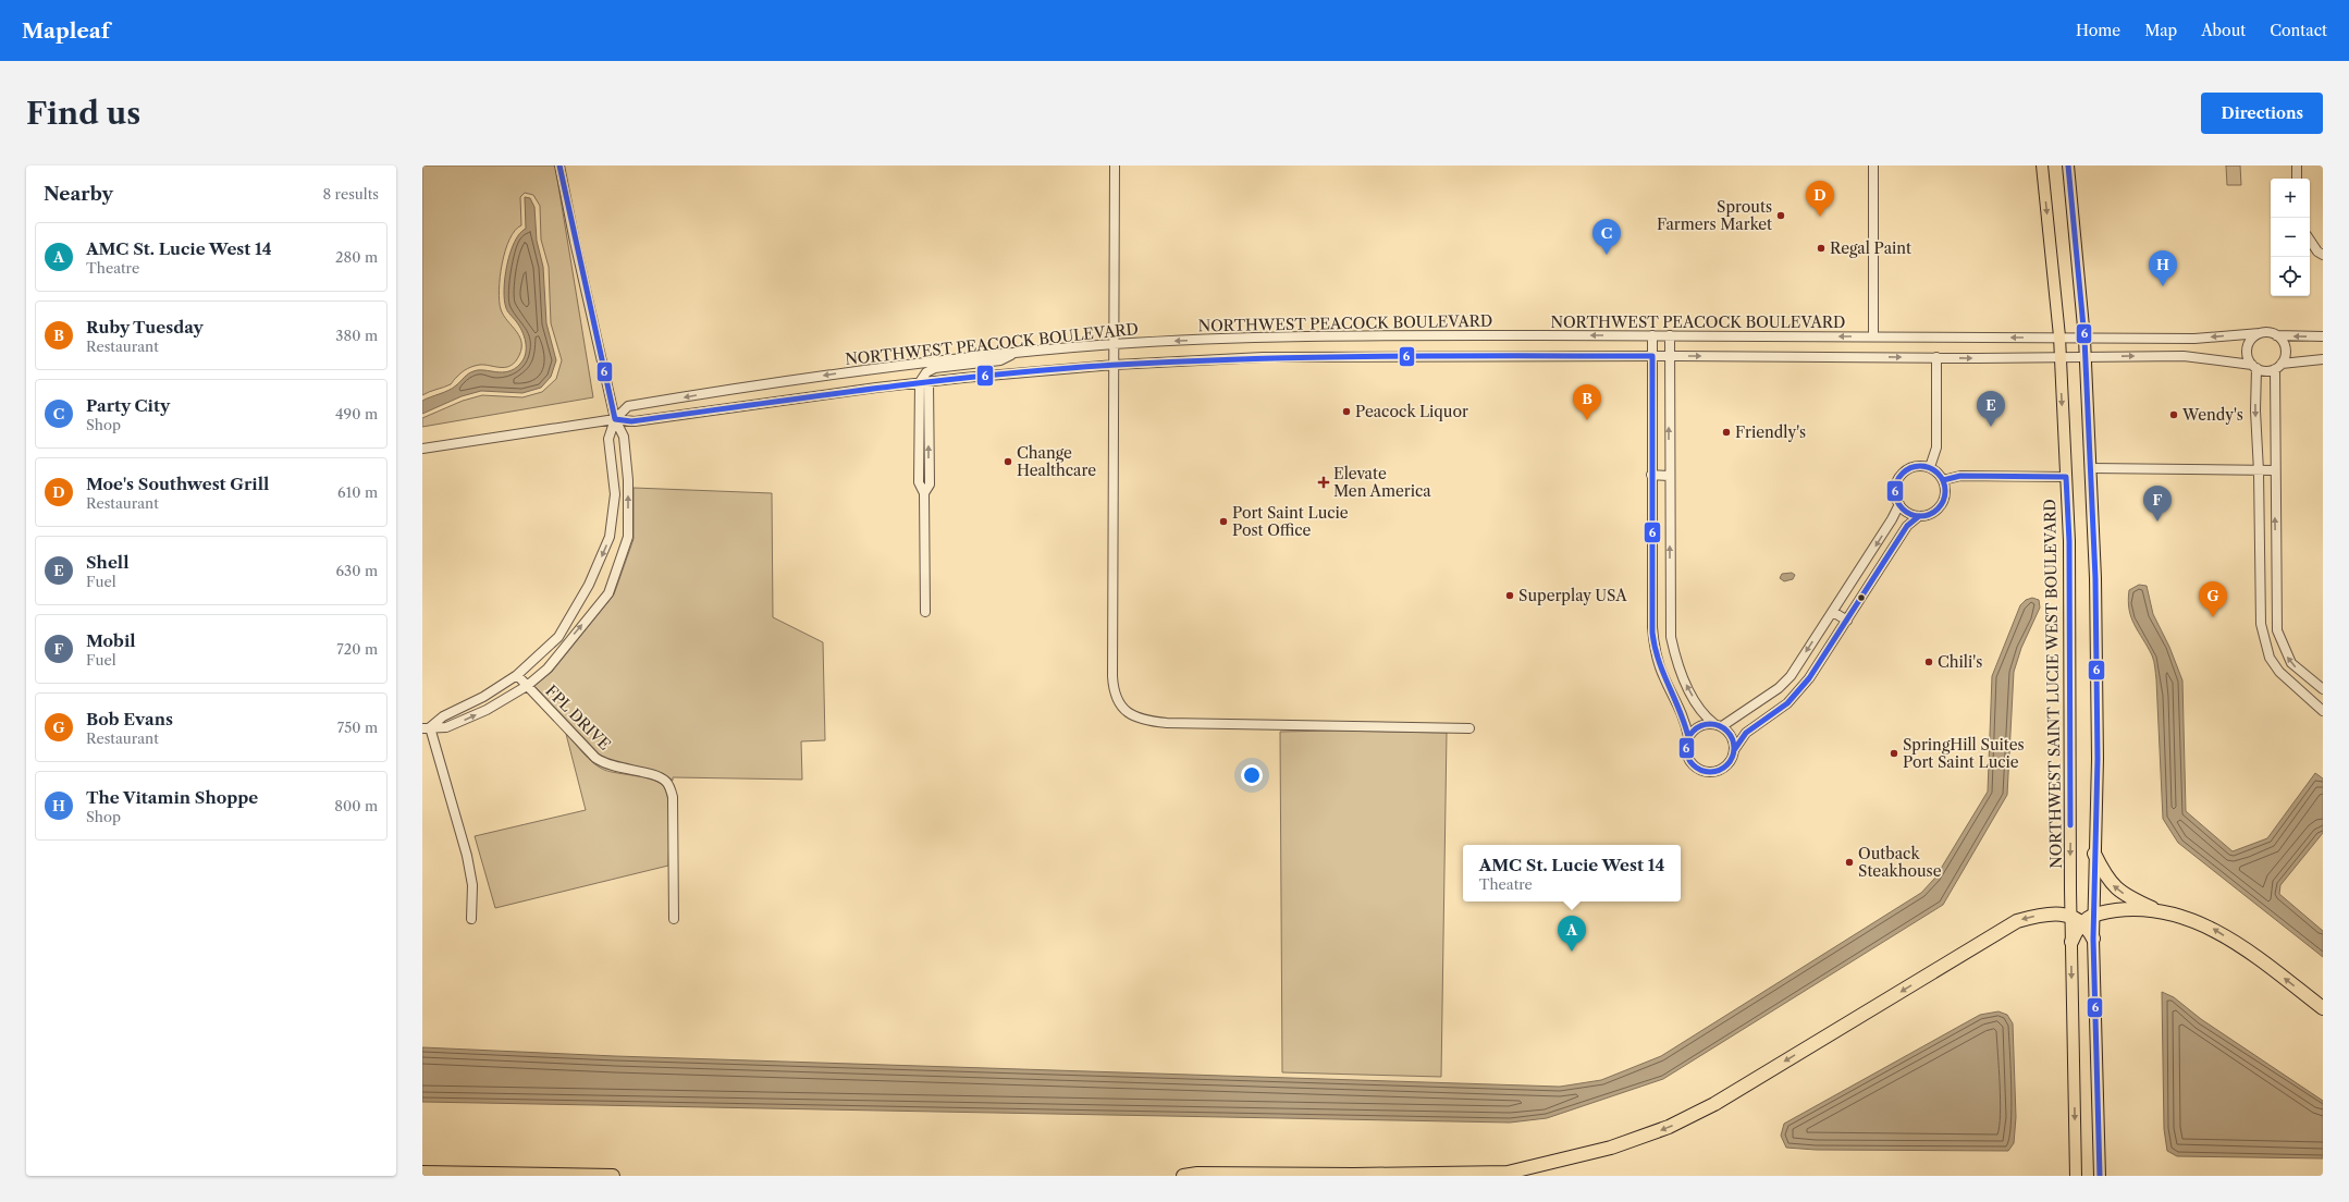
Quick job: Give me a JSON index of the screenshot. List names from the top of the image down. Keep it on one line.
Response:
{"streets":{"main road":["NORTHWEST SAINT LUCIE WEST BOULEVARD"],"street":["NORTHWEST PEACOCK BOULEVARD","FPL DRIVE"]},"crossings":[["NORTHWEST PEACOCK BOULEVARD","NORTHWEST SAINT LUCIE WEST BOULEVARD"]],"places":{"other":["Sprouts Farmers Market","Regal Paint","Peacock Liquor","Wendy's","Friendly's","Change Healthcare","Port Saint Lucie Post Office","Superplay USA","Chili's","SpringHill Suites Port Saint Lucie","Outback Steakhouse"],"health":["Elevate Men America"]},"lines":["transit line 6"],"page":{"header":"Mapleaf","nav":["Home","Map","About","Contact"],"buttons":"Directions","title":"Find us","heading":["Nearby","8 results"],"map_buttons":["+","−"],"pins":["D","C","H","B","E","F","G","A"],"list":[{"mark":"A","name":"AMC St. Lucie West 14","note":"Theatre","value":"280 m"},{"mark":"B","name":"Ruby Tuesday","note":"Restaurant","value":"380 m"},{"mark":"C","name":"Party City","note":"Shop","value":"490 m"},{"mark":"D","name":"Moe's Southwest Grill","note":"Restaurant","value":"610 m"},{"mark":"E","name":"Shell","note":"Fuel","value":"630 m"},{"mark":"F","name":"Mobil","note":"Fuel","value":"720 m"},{"mark":"G","name":"Bob Evans","note":"Restaurant","value":"750 m"},{"mark":"H","name":"The Vitamin Shoppe","note":"Shop","value":"800 m"}],"popup":["AMC St. Lucie West 14","Theatre"]}}
